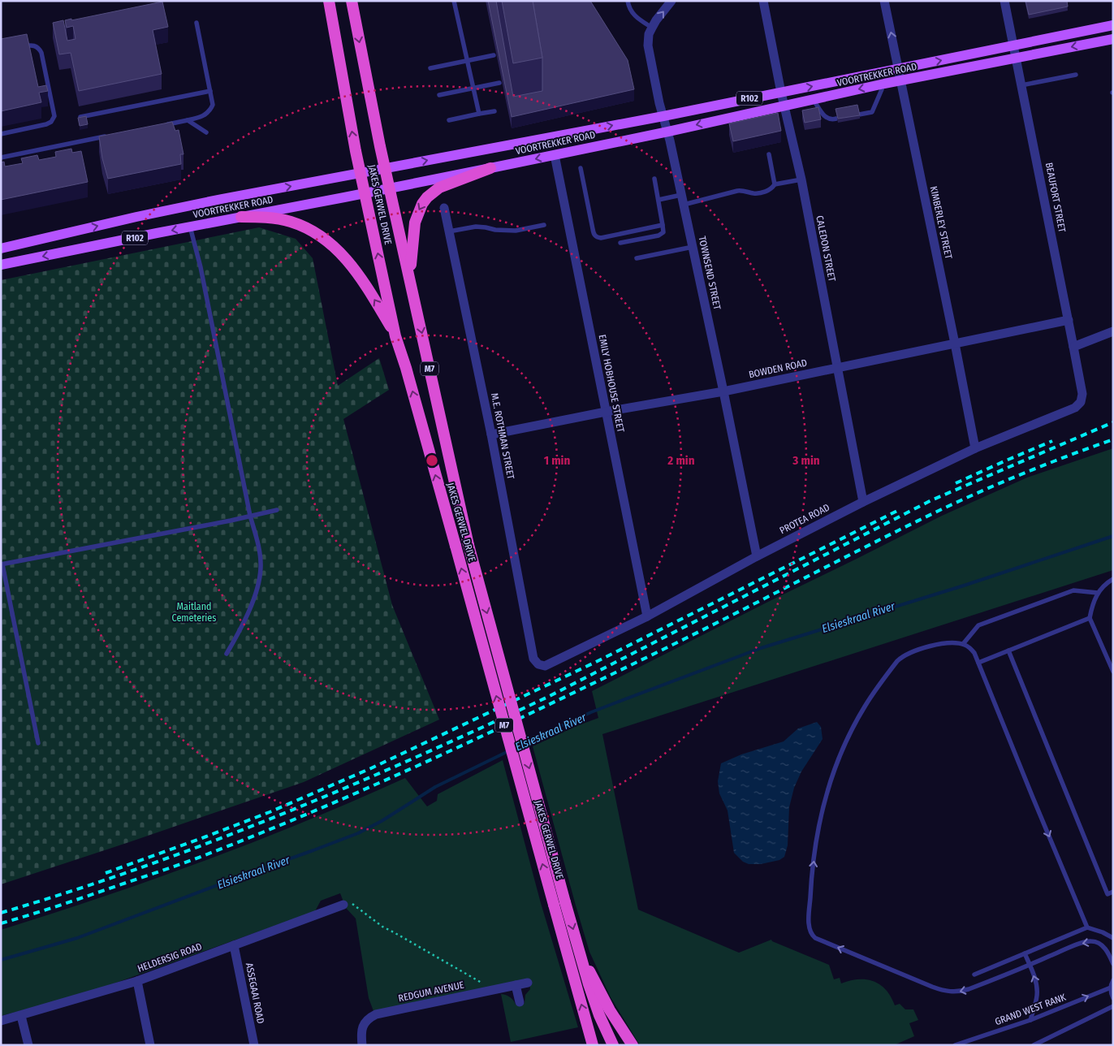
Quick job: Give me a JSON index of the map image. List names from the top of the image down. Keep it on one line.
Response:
{"streets":{"highway":["JAKES GERWEL DRIVE","M7"],"main road":["VOORTREKKER ROAD","R102"],"street":["BEAUFORT STREET","KIMBERLEY STREET","CALEDON STREET","TOWNSEND STREET","BOWDEN ROAD","EMILY HOBHOUSE STREET","M.E. ROTHMAN STREET","PROTEA ROAD","HELDERSIG ROAD","REDGUM AVENUE","ASSEGAAI ROAD"],"lane":["GRAND WEST RANK"]},"crossings":[["VOORTREKKER ROAD","BEAUFORT STREET"],["VOORTREKKER ROAD","JAKES GERWEL DRIVE"],["VOORTREKKER ROAD","KIMBERLEY STREET"],["VOORTREKKER ROAD","CALEDON STREET"],["VOORTREKKER ROAD","TOWNSEND STREET"],["VOORTREKKER ROAD","EMILY HOBHOUSE STREET"],["BEAUFORT STREET","BOWDEN ROAD"],["BEAUFORT STREET","PROTEA ROAD"],["KIMBERLEY STREET","BOWDEN ROAD"],["KIMBERLEY STREET","PROTEA ROAD"],["CALEDON STREET","BOWDEN ROAD"],["CALEDON STREET","PROTEA ROAD"],["TOWNSEND STREET","BOWDEN ROAD"],["TOWNSEND STREET","PROTEA ROAD"],["BOWDEN ROAD","EMILY HOBHOUSE STREET"],["BOWDEN ROAD","M.E. ROTHMAN STREET"],["EMILY HOBHOUSE STREET","PROTEA ROAD"],["M.E. ROTHMAN STREET","PROTEA ROAD"],["HELDERSIG ROAD","ASSEGAAI ROAD"]],"water":["Elsieskraal River"],"parks":["Maitland Cemeteries"],"rings":["1 min","2 min","3 min"]}
